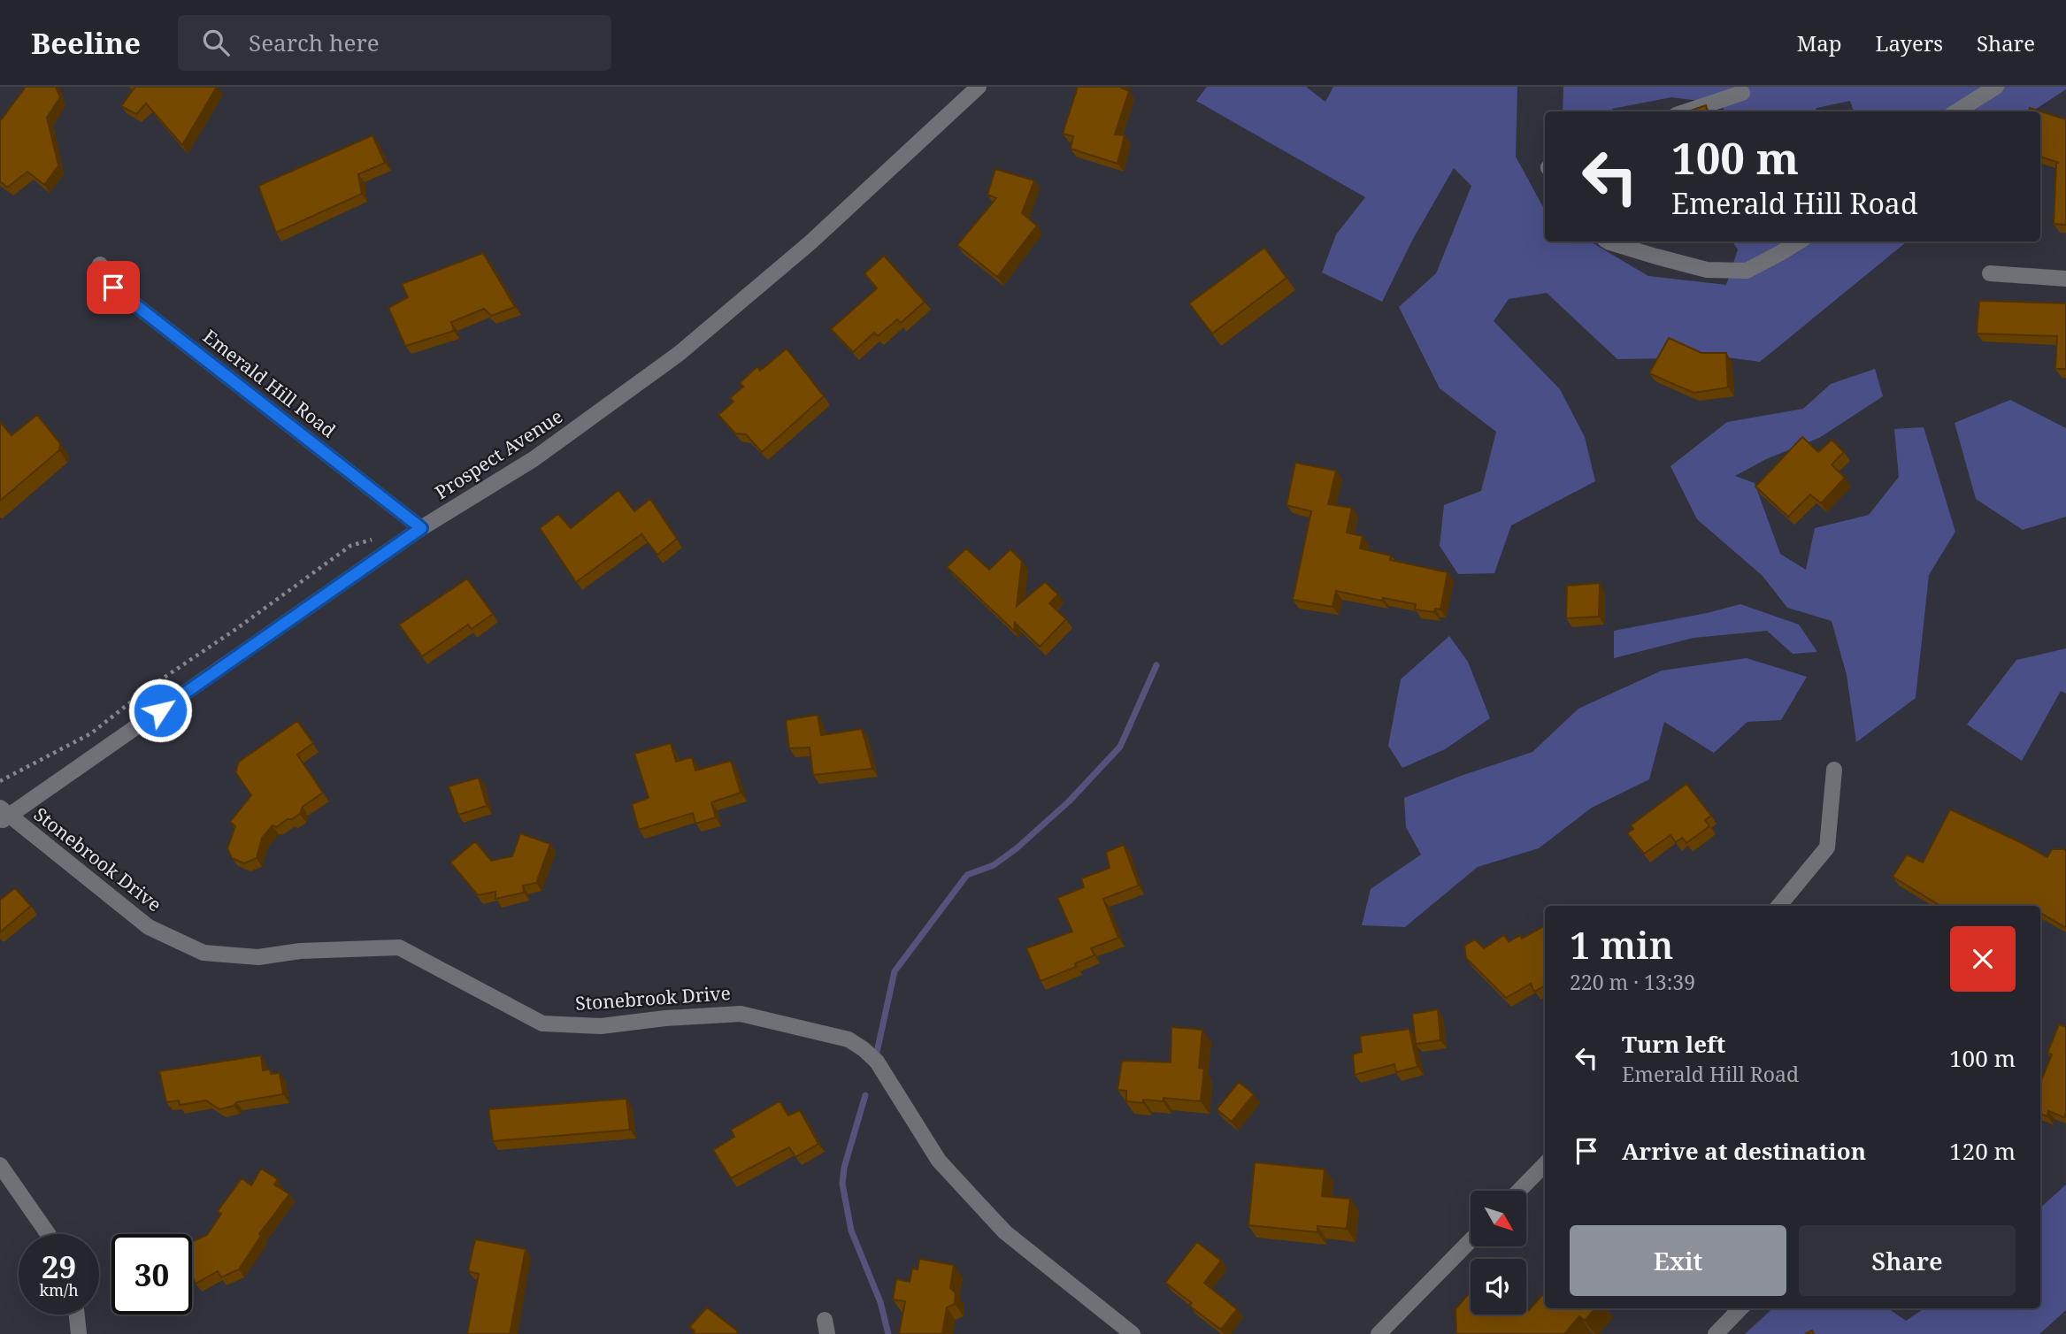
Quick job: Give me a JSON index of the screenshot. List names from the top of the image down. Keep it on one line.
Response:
{"streets":{"street":["Emerald Hill Road","Prospect Avenue","Stonebrook Drive"]},"crossings":[["Emerald Hill Road","Prospect Avenue"],["Prospect Avenue","Stonebrook Drive"]],"north":"bottom right","page":{"header":"Beeline","search":"Search here","nav":["Map","Layers","Share"],"turn":["100 m","Emerald Hill Road"],"heading":["1 min","220 m · 13:39"],"list":[{"name":"Turn left","note":"Emerald Hill Road","value":"100 m"},{"name":"Arrive at destination","value":"120 m"}],"buttons":["Exit","Share"],"speed":"29 km/h","limit":"30"}}
